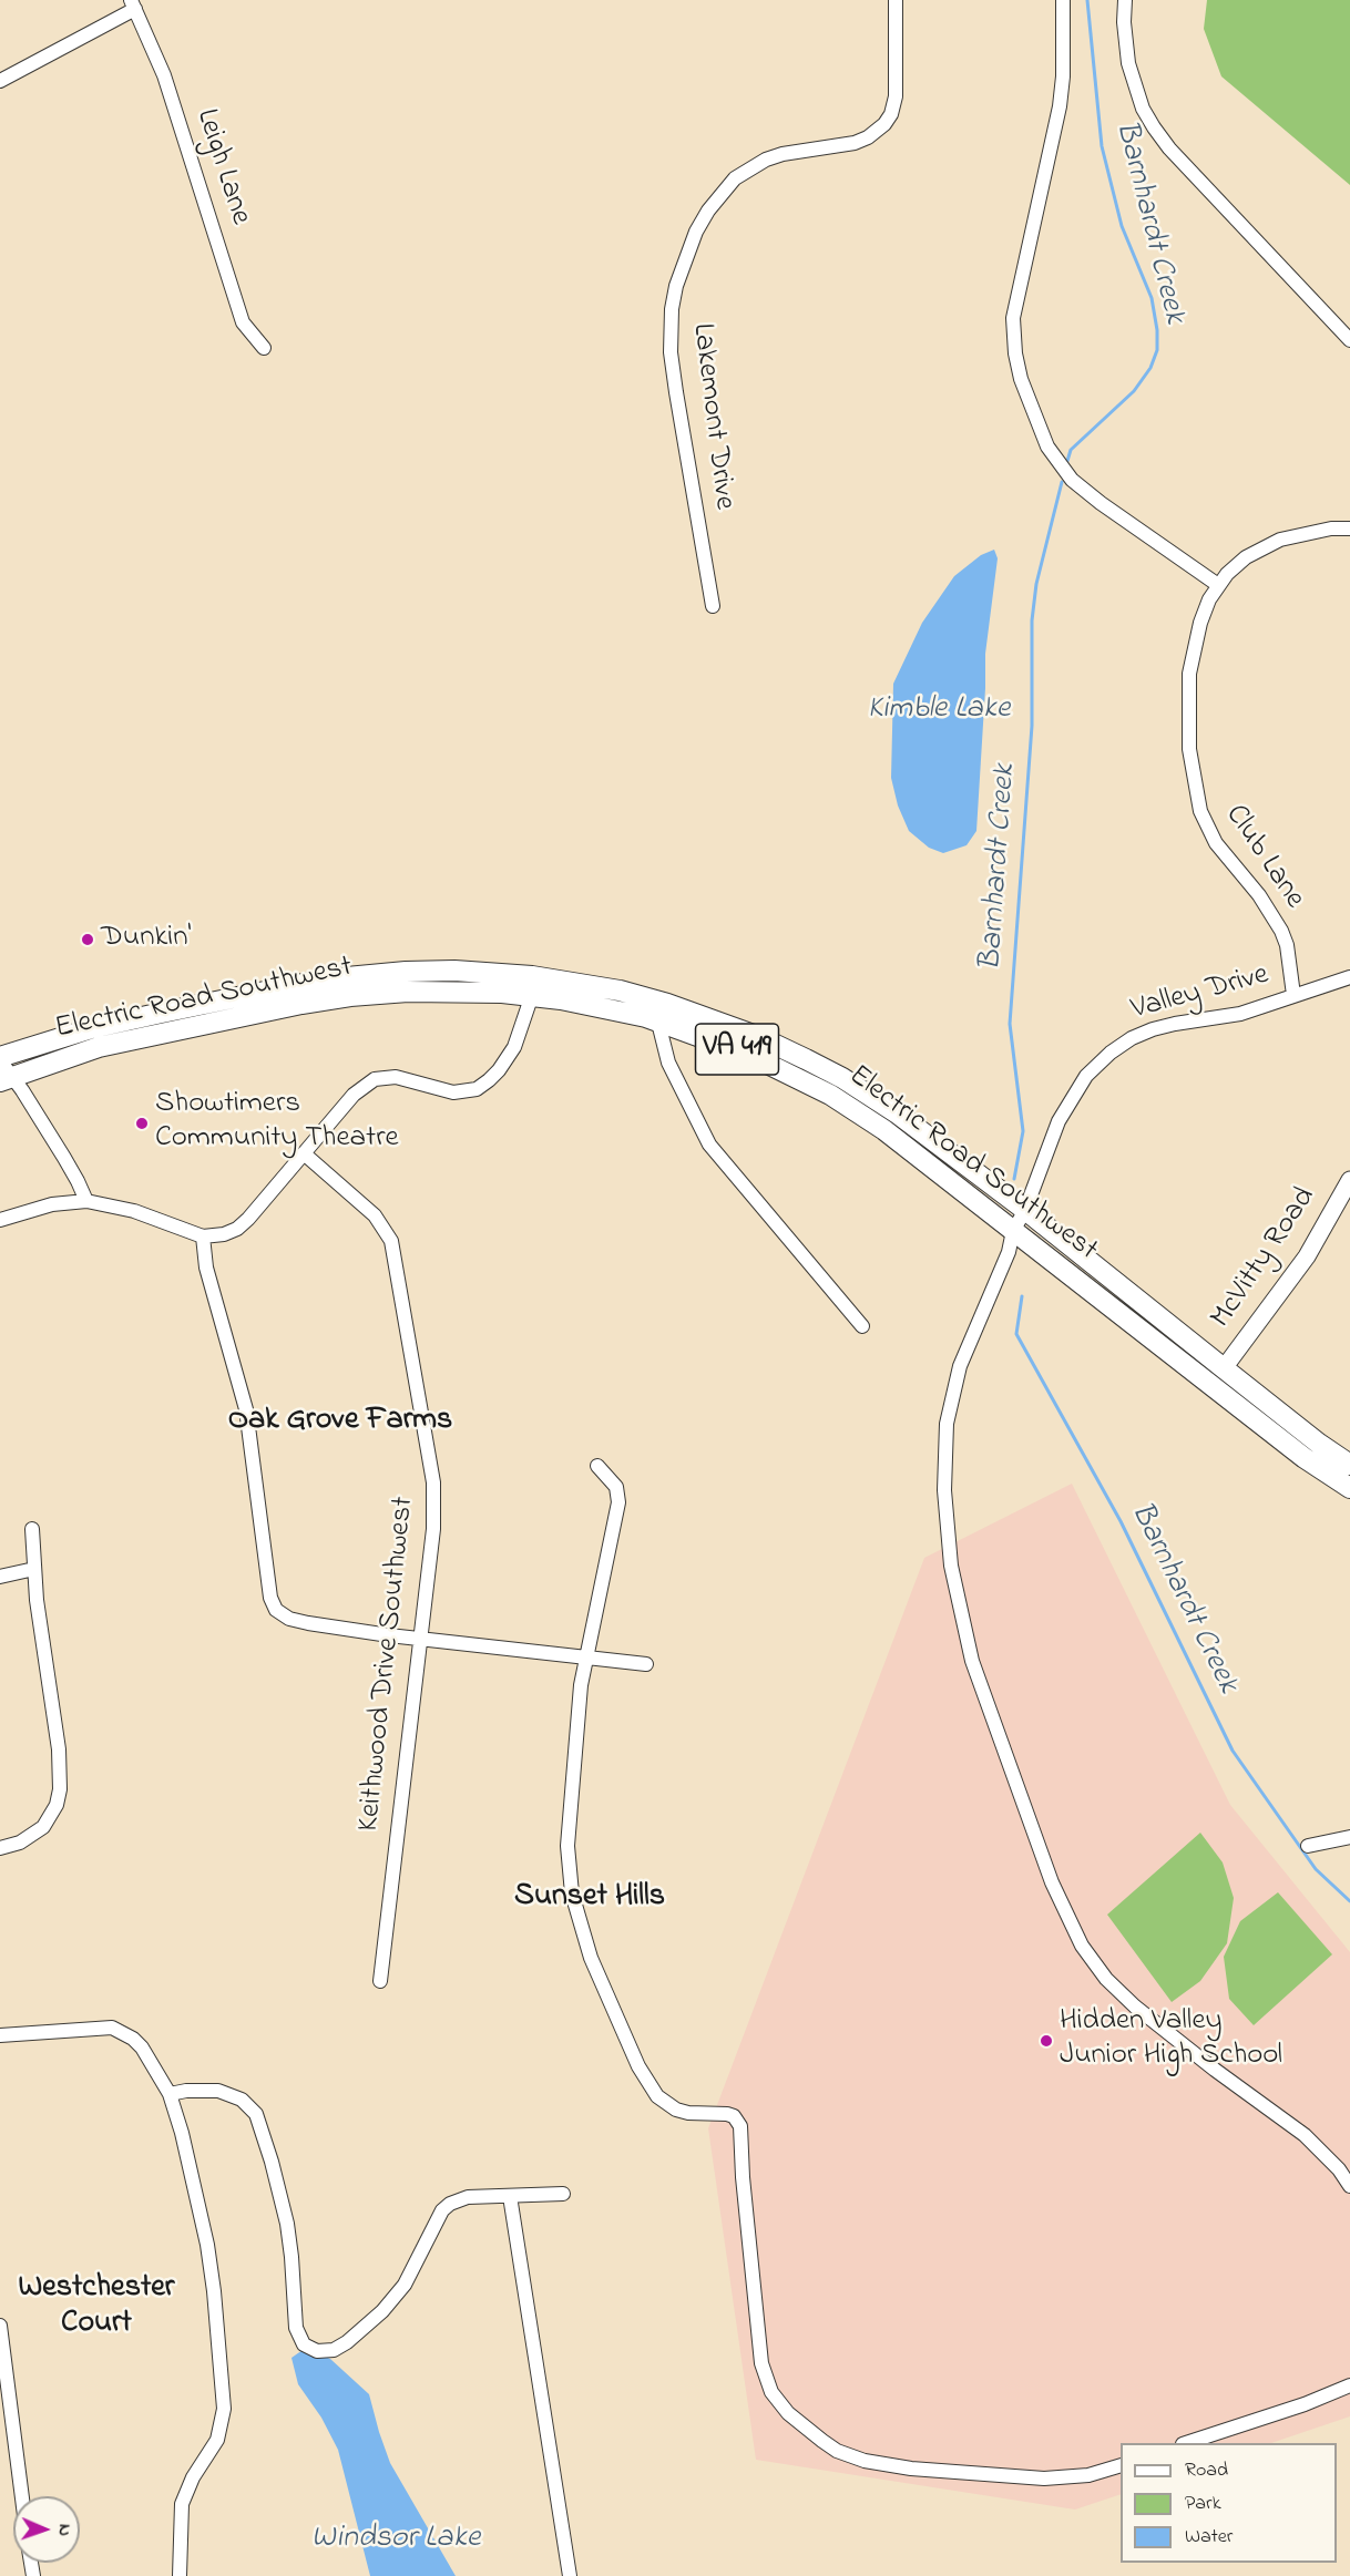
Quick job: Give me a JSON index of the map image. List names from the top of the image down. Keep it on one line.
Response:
{"streets":{"main road":["Electric Road Southwest","VA 419"],"street":["Leigh Lane","Lakemont Drive","Club Lane","Valley Drive","McVitty Road","Keithwood Drive Southwest"]},"crossings":[["Club Lane","Valley Drive"],["Valley Drive","Electric Road Southwest"],["Electric Road Southwest","McVitty Road"]],"districts":["Oak Grove Farms","Sunset Hills","Westchester Court"],"water":["Barnhardt Creek","Kimble Lake","Windsor Lake"],"places":["Dunkin'","Showtimers Community Theatre","Hidden Valley Junior High School"],"legend":["Road","Park","Water"],"north":"right"}
